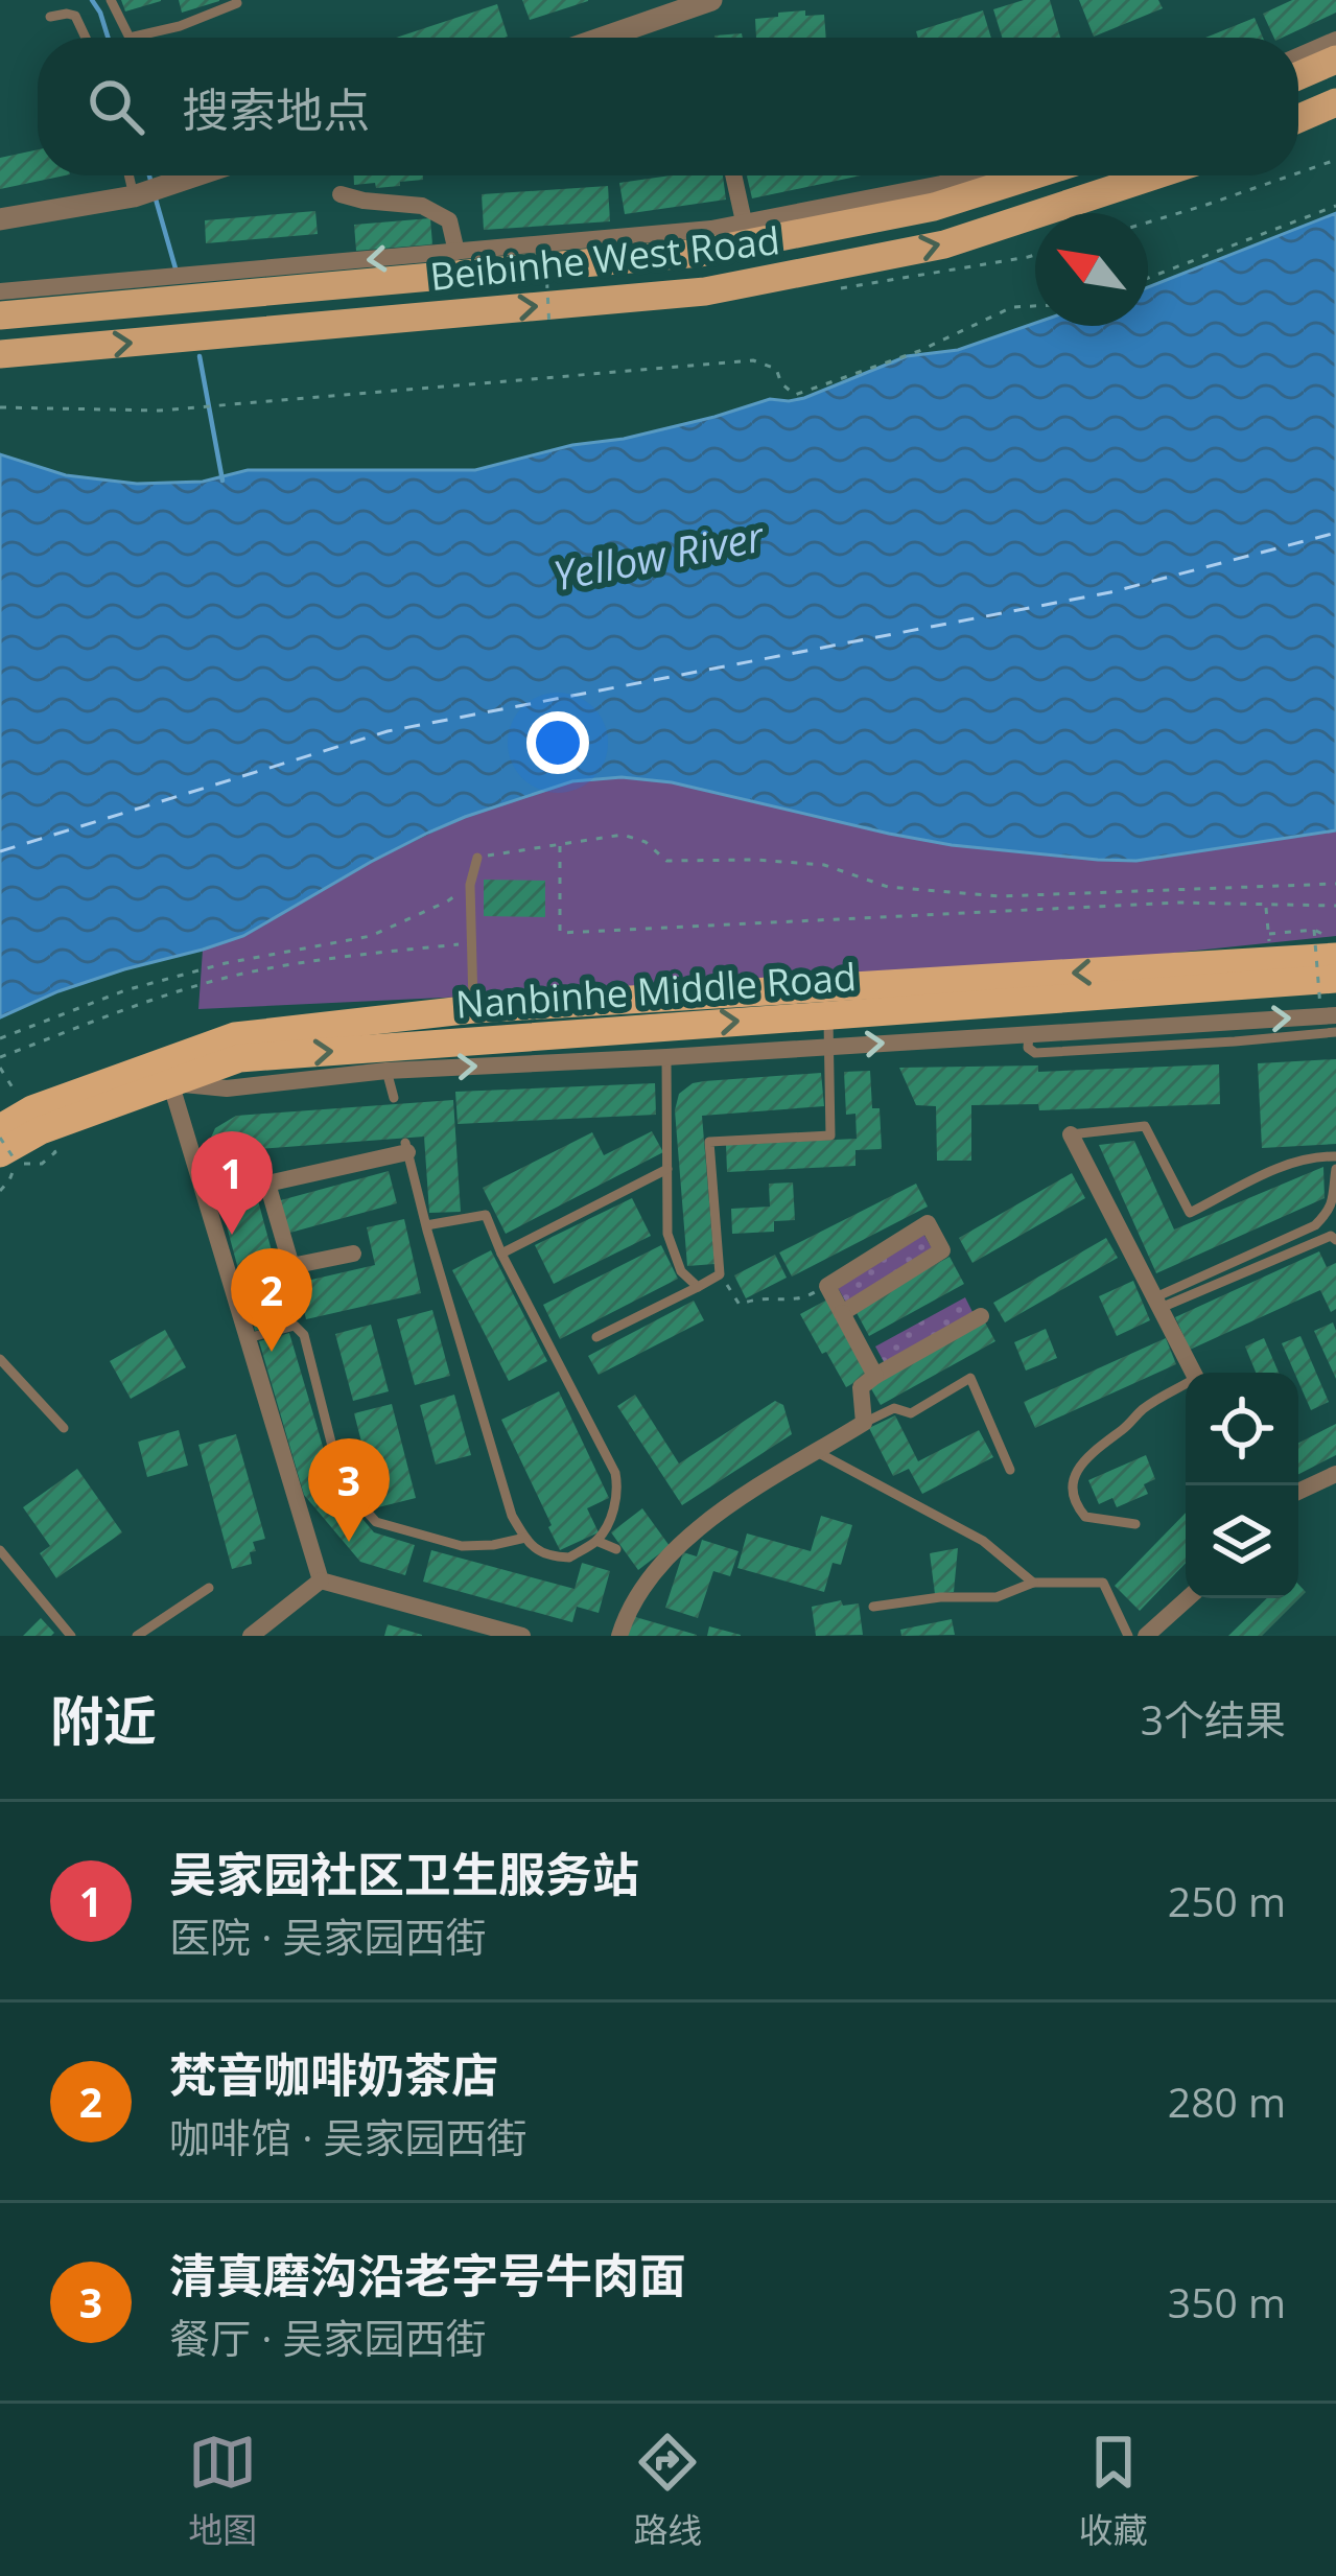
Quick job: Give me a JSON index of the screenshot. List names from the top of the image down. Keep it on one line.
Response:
{"streets":{"highway":["Nanbinhe Middle Road"],"main road":["Beibinhe West Road"]},"water":["Yellow River"],"north":"top left","page":{"search":"搜索地点","pins":["1","2","3"],"heading":["附近","3个结果"],"list":[{"mark":"1","name":"吴家园社区卫生服务站","note":"医院 · 吴家园西街","value":"250 m"},{"mark":"2","name":"梵音咖啡奶茶店","note":"咖啡馆 · 吴家园西街","value":"280 m"},{"mark":"3","name":"清真磨沟沿老字号牛肉面","note":"餐厅 · 吴家园西街","value":"350 m"}],"nav":["地图","路线","收藏"]}}
